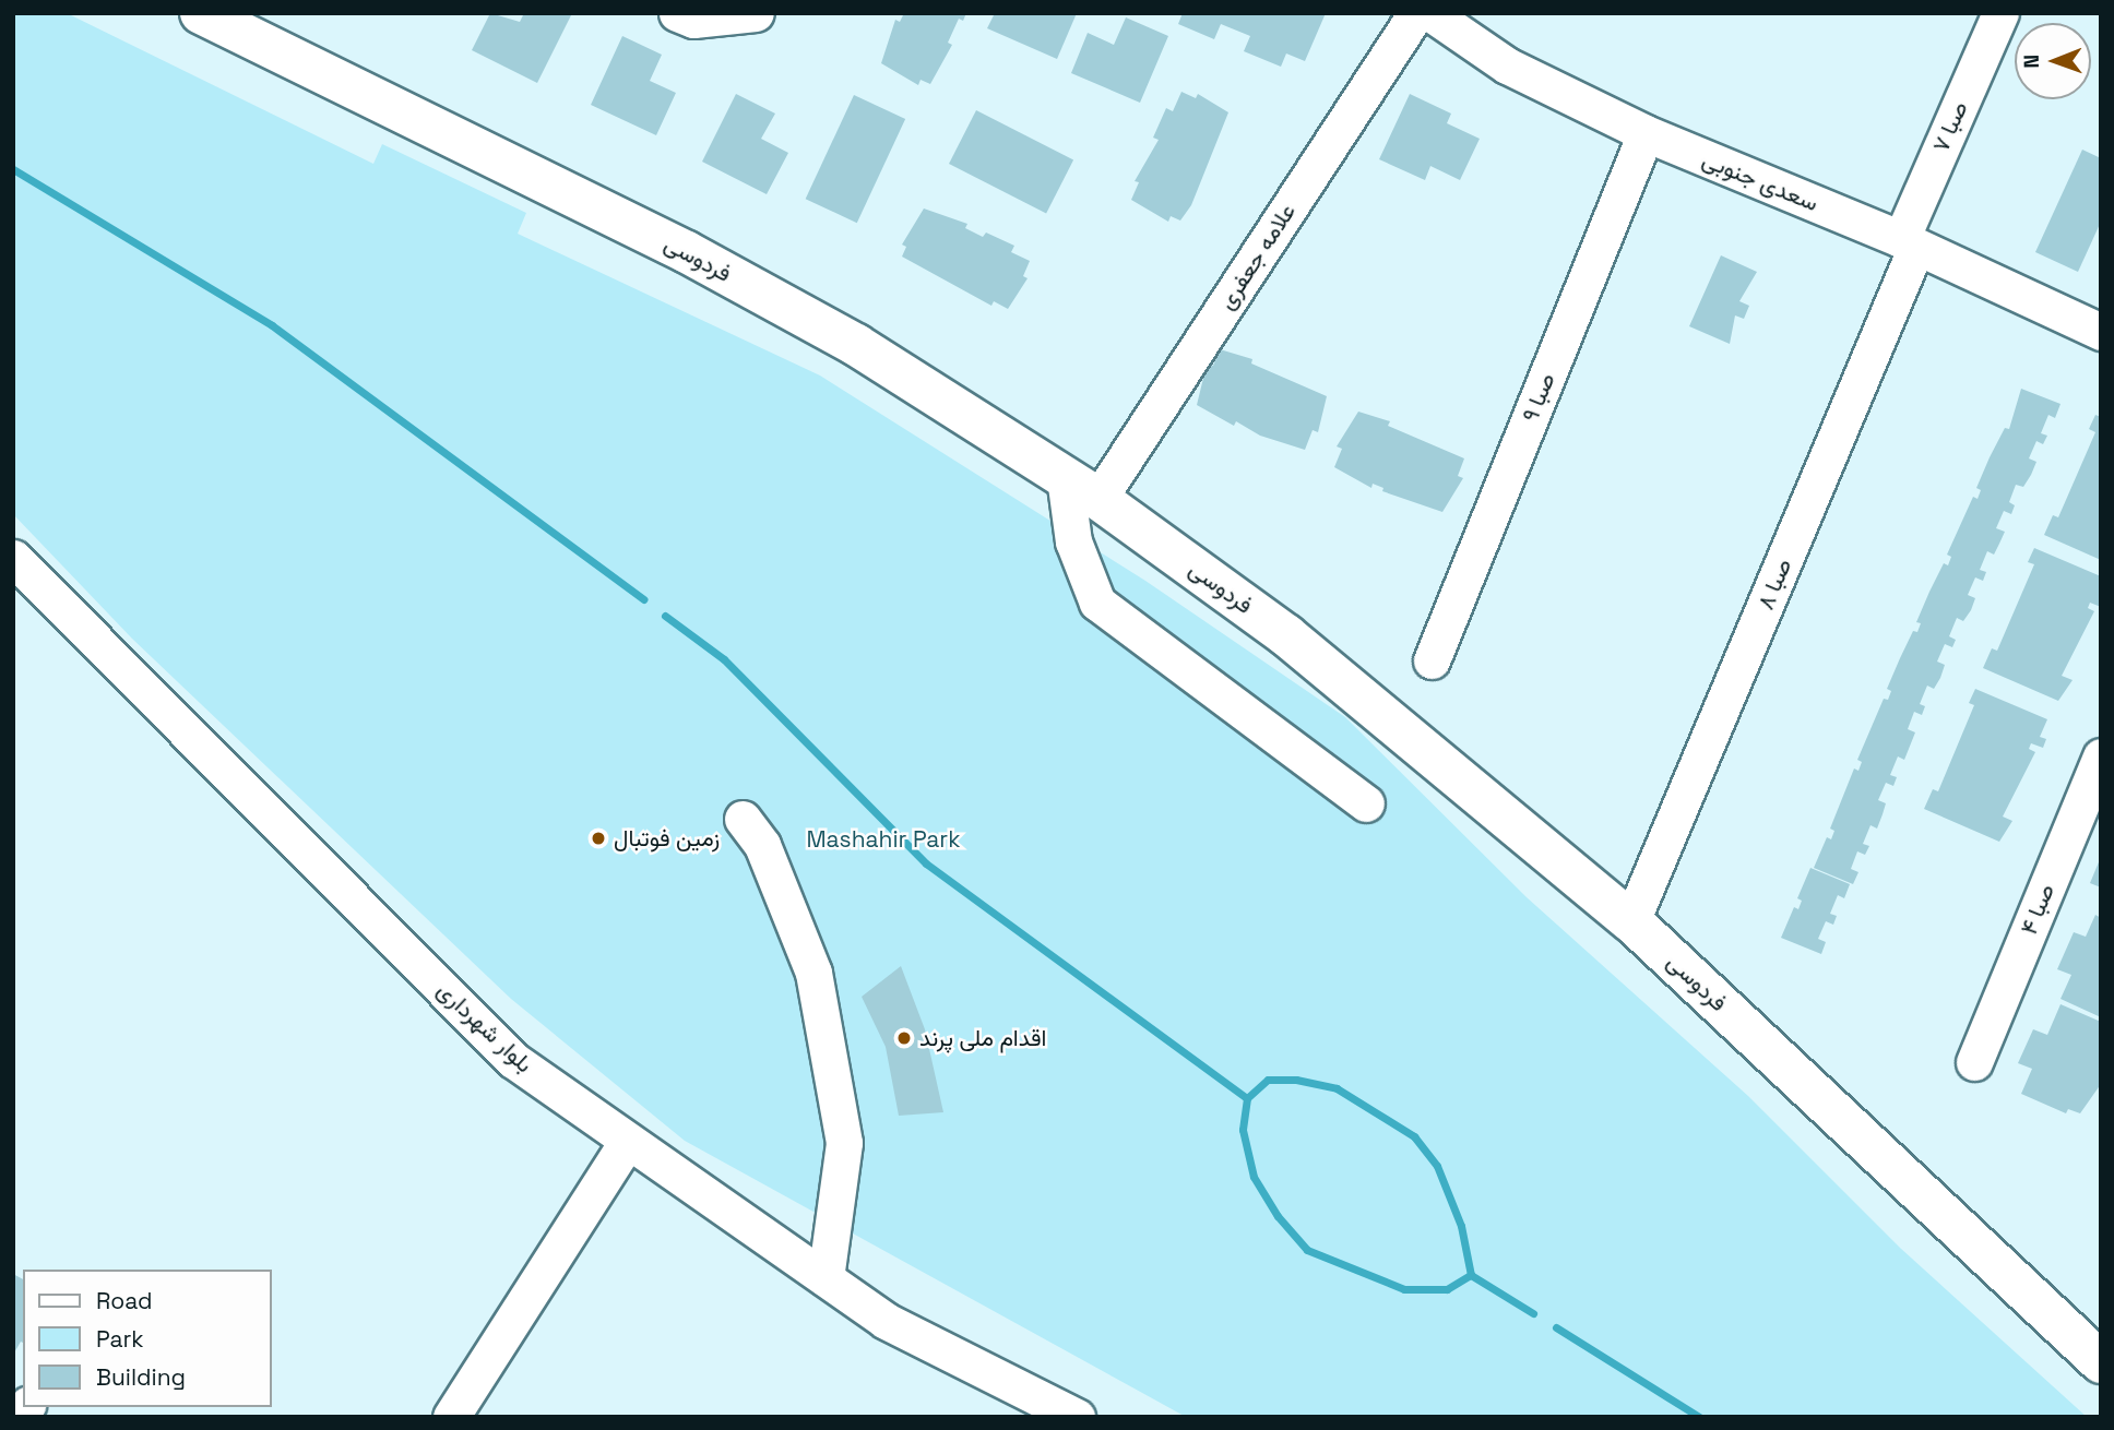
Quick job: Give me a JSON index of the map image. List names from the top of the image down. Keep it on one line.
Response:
{"streets":{"main road":["فردوسی"],"street":["صبا ۷","سعدی جنوبی","علامه جعفری","صبا ۹","صبا ۸","صبا ۴","بلوار شهرداری"]},"crossings":[["صبا ۷","سعدی جنوبی"],["صبا ۷","صبا ۸"],["سعدی جنوبی","صبا ۹"],["سعدی جنوبی","صبا ۸"],["علامه جعفری","فردوسی"],["فردوسی","صبا ۸"]],"parks":["Mashahir Park"],"places":["زمین فوتبال","اقدام ملی پرند"],"legend":["Road","Park","Building"],"north":"left"}
